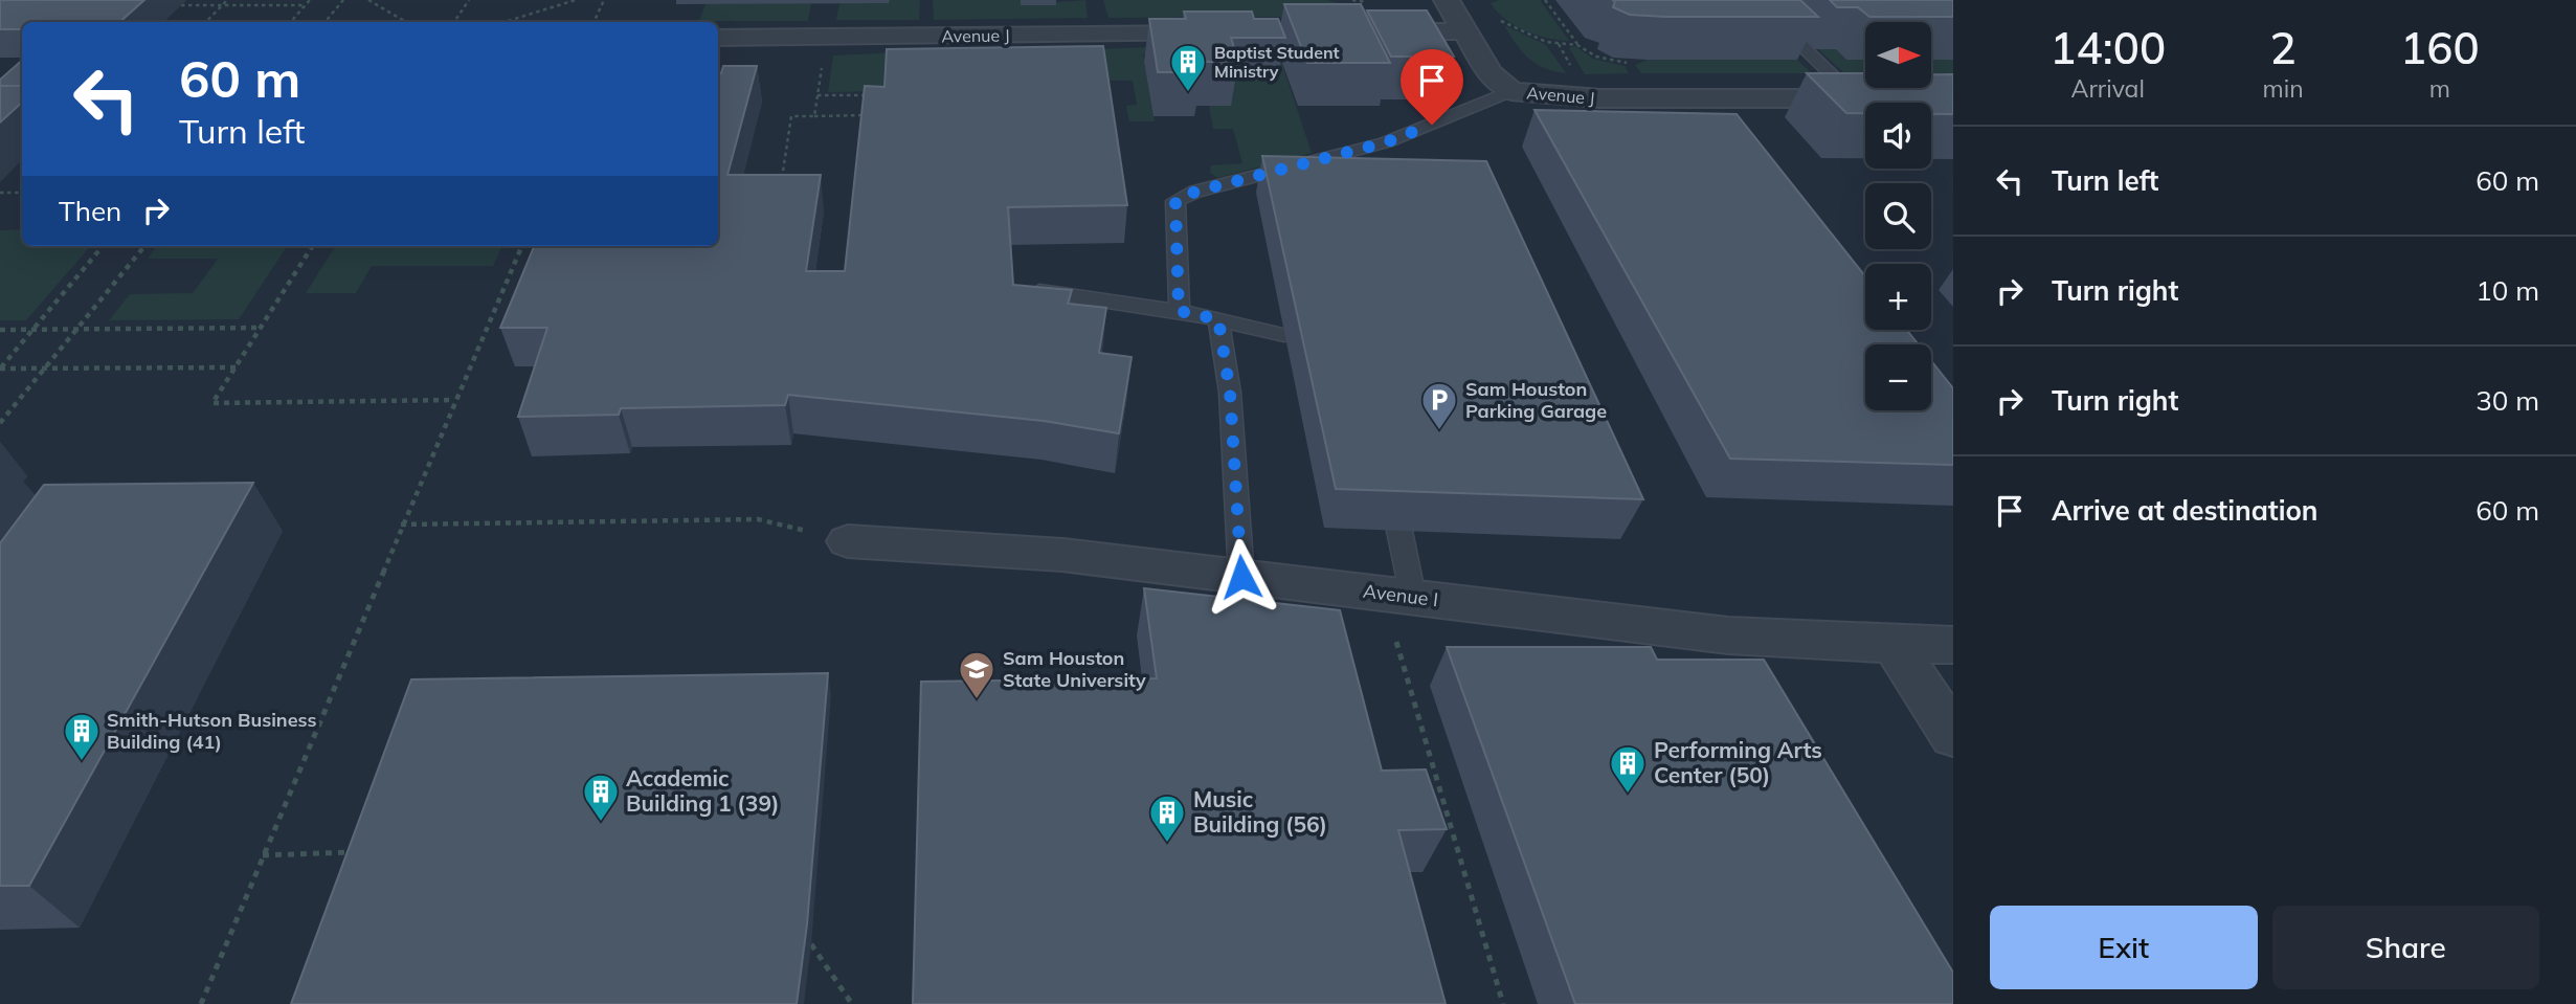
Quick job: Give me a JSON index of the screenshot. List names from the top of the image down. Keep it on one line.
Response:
{"streets":{"street":["Avenue J","Avenue I"]},"places":{"building":["Baptist Student Ministry","Smith-Hutson Business Building (41)","Performing Arts Center (50)","Academic Building 1 (39)","Music Building (56)"],"parking":["Sam Houston Parking Garage"],"school or university":["Sam Houston State University"]},"north":"right","page":{"eta":["14:00","Arrival","2","min","160","m"],"map_buttons":["+","−"],"turn":["60 m","Turn left"],"list":[{"name":"Turn left","value":"60 m"},{"name":"Turn right","value":"10 m"},{"name":"Turn right","value":"30 m"},{"name":"Arrive at destination","value":"60 m"}],"then":"Then","buttons":["Exit","Share"]}}
